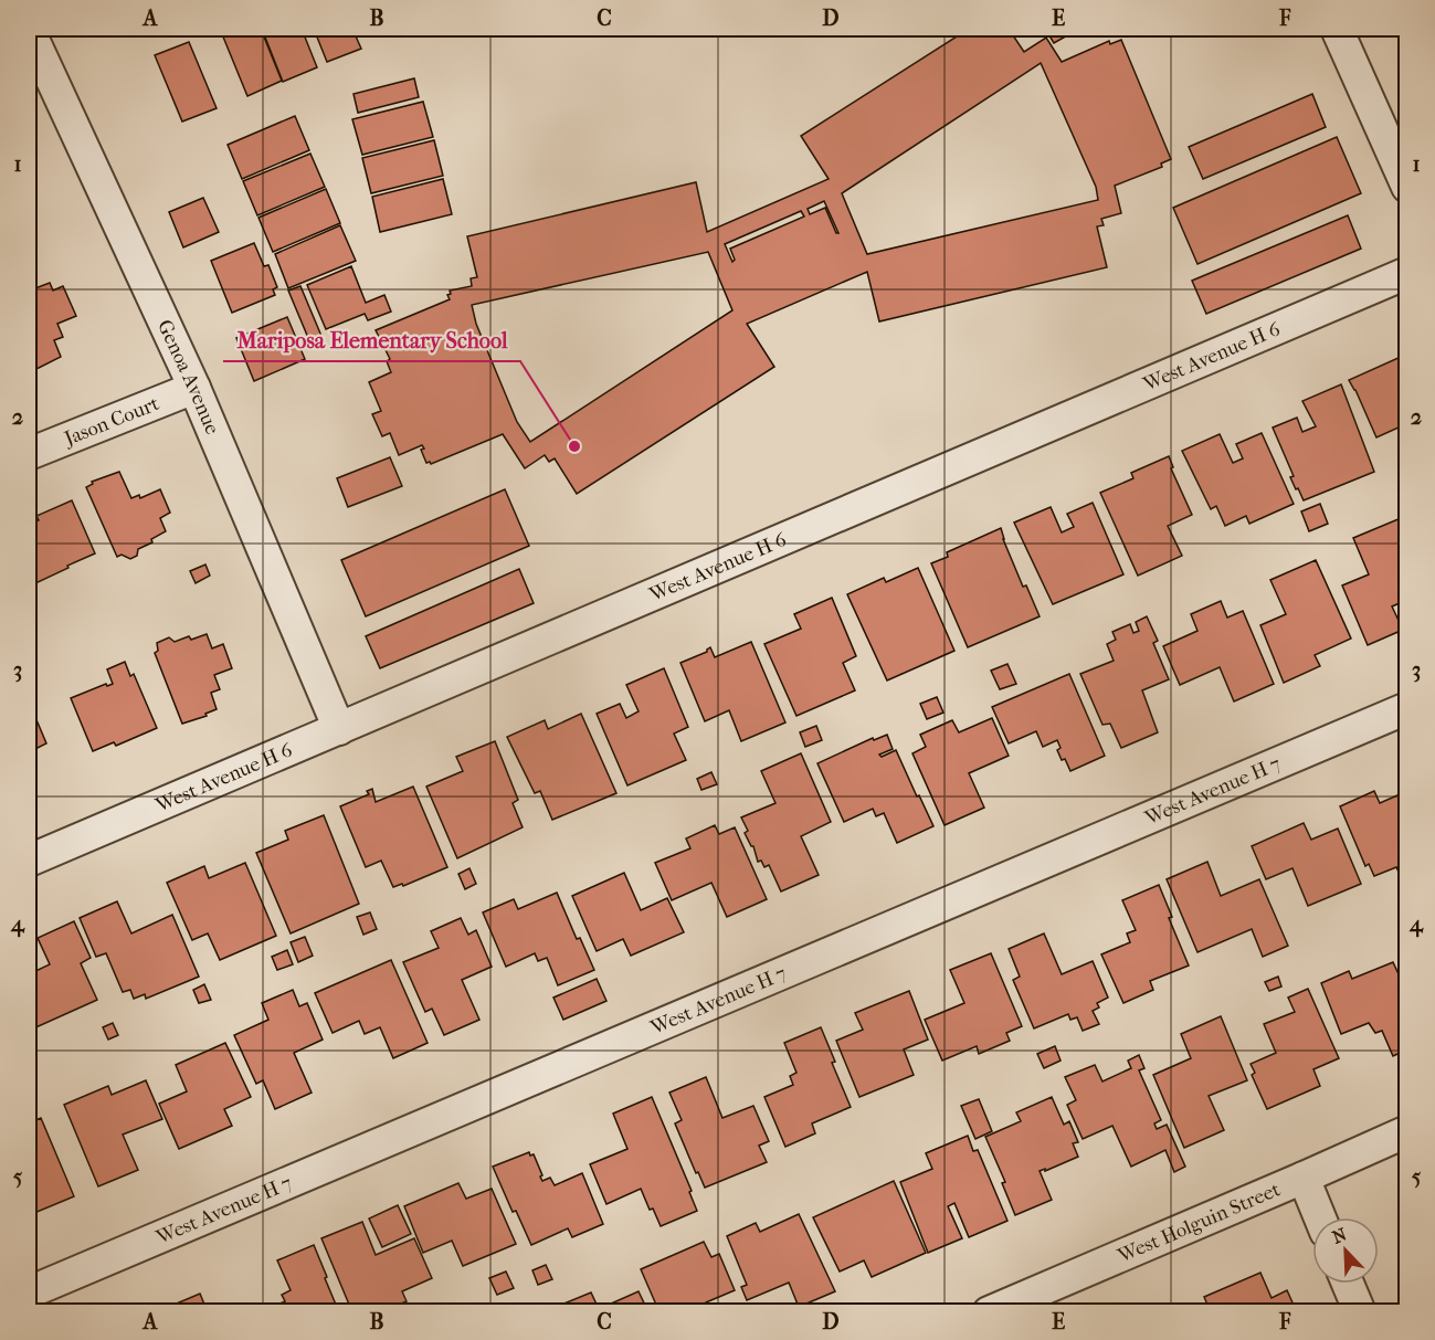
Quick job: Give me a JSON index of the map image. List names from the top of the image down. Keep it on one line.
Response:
{"streets":{"street":["West Avenue H 6","Genoa Avenue","Jason Court","West Avenue H 7","West Holguin Street"]},"crossings":[["West Avenue H 6","Genoa Avenue"],["Genoa Avenue","Jason Court"]],"places":["Mariposa Elementary School"],"north":"top left","grid":{"columns":["A","B","C","D","E","F"],"rows":["1","2","3","4","5"]}}
